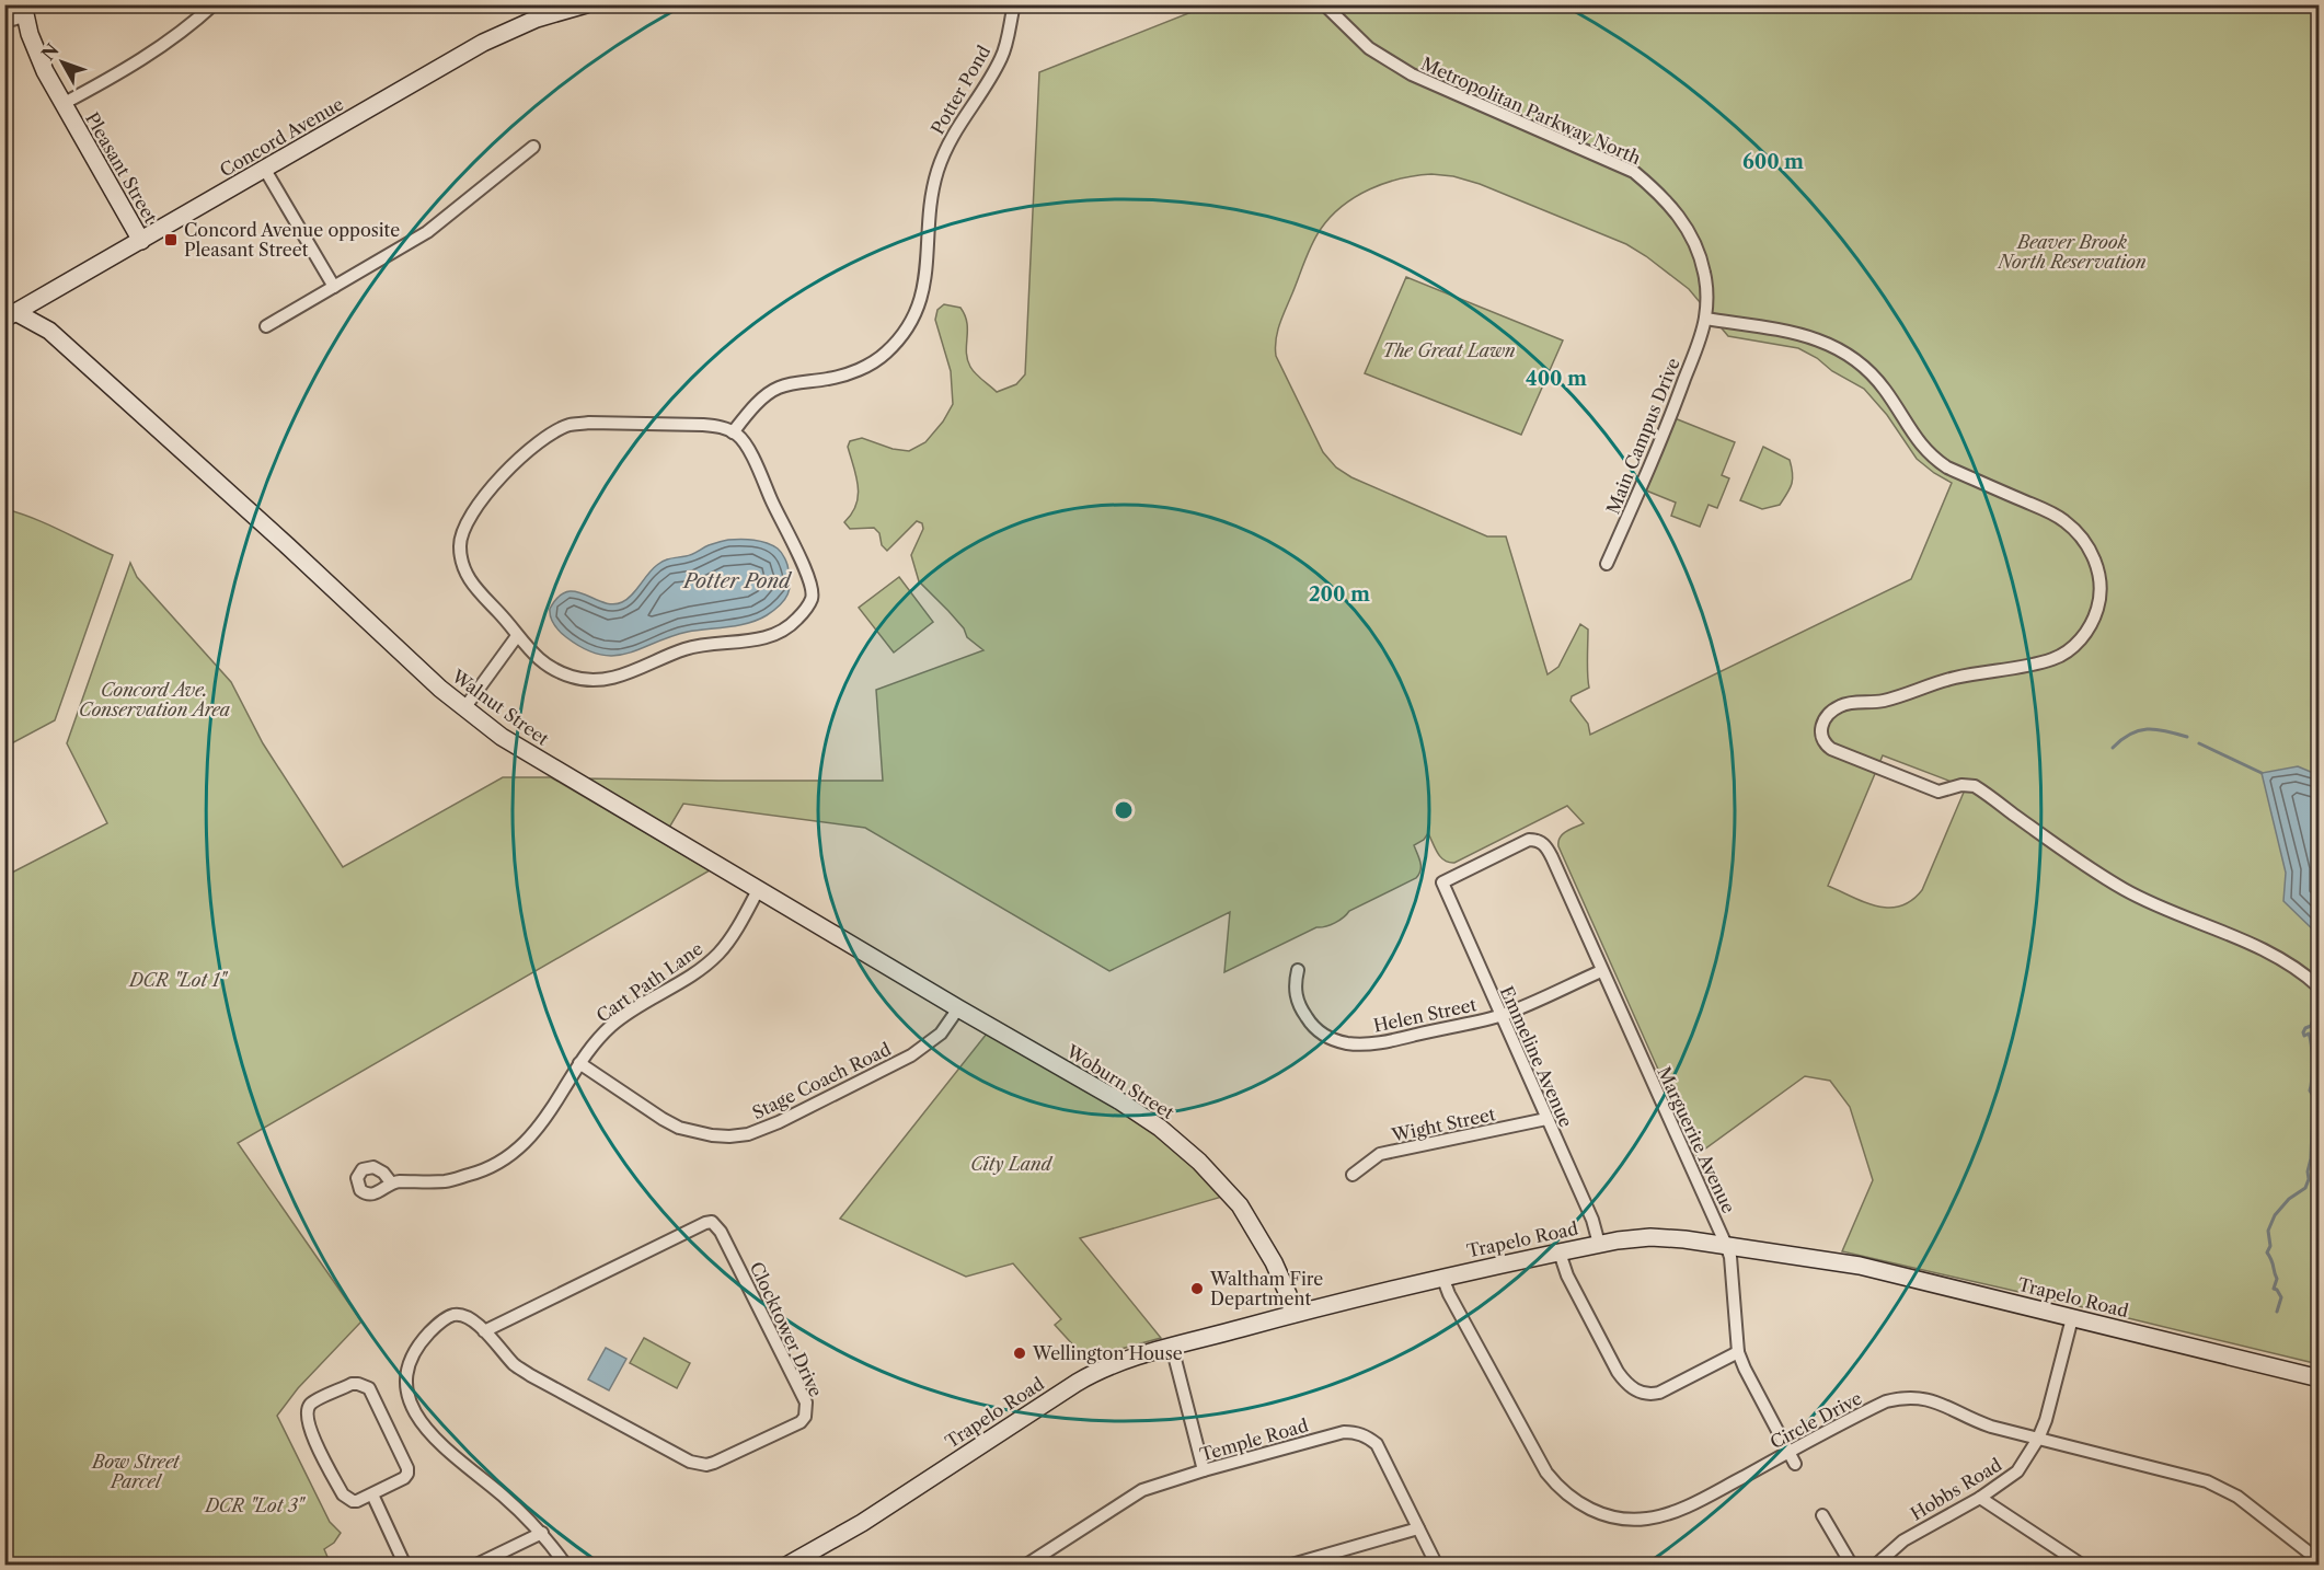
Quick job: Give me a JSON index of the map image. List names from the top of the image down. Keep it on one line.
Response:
{"streets":{"main road":["Concord Avenue","Pleasant Street","Walnut Street","Woburn Street","Trapelo Road"],"street":["Potter Pond","Metropolitan Parkway North","Main Campus Drive","Cart Path Lane","Helen Street","Emmeline Avenue","Stage Coach Road","Wight Street","Marguerite Avenue","Clocktower Drive","Circle Drive","Temple Road","Hobbs Road"]},"crossings":[["Metropolitan Parkway North","Main Campus Drive"],["Concord Avenue","Pleasant Street"],["Concord Avenue","Walnut Street"],["Walnut Street","Cart Path Lane"],["Walnut Street","Stage Coach Road"],["Walnut Street","Woburn Street"],["Cart Path Lane","Stage Coach Road"],["Helen Street","Emmeline Avenue"],["Helen Street","Marguerite Avenue"],["Emmeline Avenue","Wight Street"],["Emmeline Avenue","Marguerite Avenue"],["Emmeline Avenue","Trapelo Road"],["Woburn Street","Trapelo Road"],["Marguerite Avenue","Trapelo Road"],["Marguerite Avenue","Circle Drive"],["Trapelo Road","Circle Drive"],["Trapelo Road","Hobbs Road"],["Circle Drive","Hobbs Road"]],"water":["Potter Pond"],"parks":["Beaver Brook North Reservation","The Great Lawn","Concord Ave. Conservation Area","DCR \"Lot 1\"","City Land","Bow Street Parcel","DCR \"Lot 3\""],"places":{"transit":["Concord Avenue opposite Pleasant Street"],"other":["Waltham Fire Department","Wellington House"]},"north":"top left","rings":["600 m","400 m","200 m"]}
